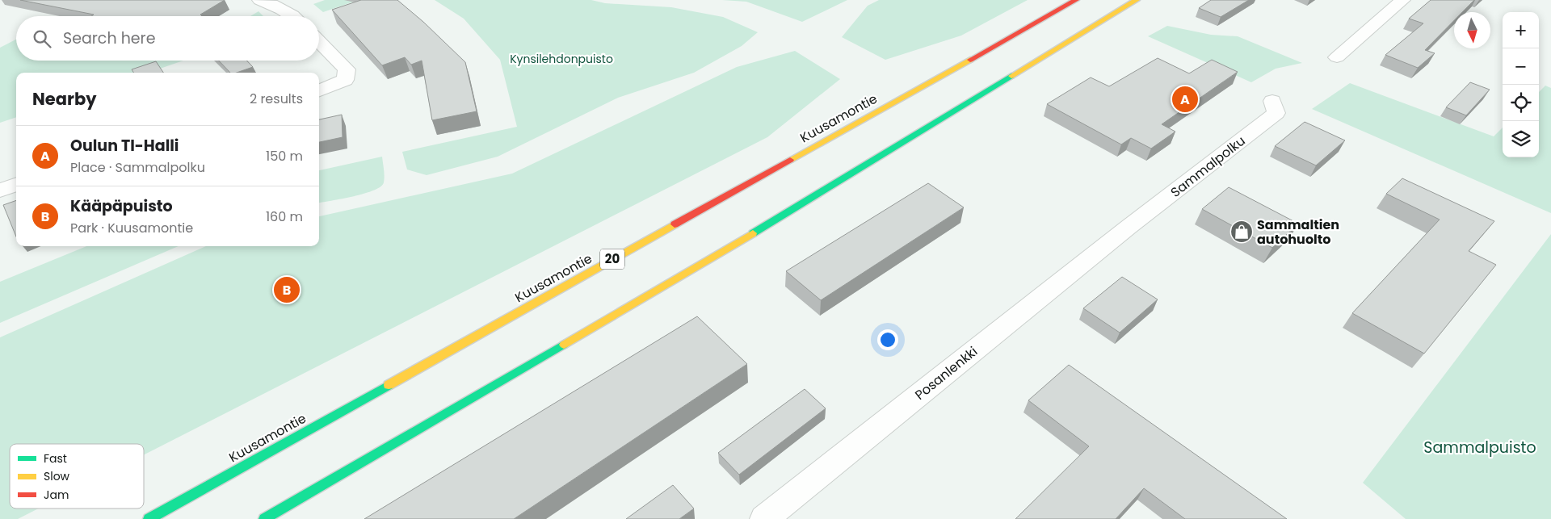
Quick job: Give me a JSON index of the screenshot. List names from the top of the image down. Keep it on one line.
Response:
{"streets":{"highway":["Kuusamontie","20"],"street":["Sammalpolku","Posanlenkki"]},"crossings":[["Sammalpolku","Posanlenkki"]],"parks":["Kynsilehdonpuisto","Sammalpuisto"],"places":{"shop":["Sammaltien autohuolto"]},"legend":["Fast","Slow","Jam"],"north":"bottom","page":{"map_buttons":["+","−"],"search":"Search here","heading":["Nearby","2 results"],"pins":["A","B"],"list":[{"mark":"A","name":"Oulun TI-Halli","note":"Place · Sammalpolku","value":"150 m"},{"mark":"B","name":"Kääpäpuisto","note":"Park · Kuusamontie","value":"160 m"}]}}
